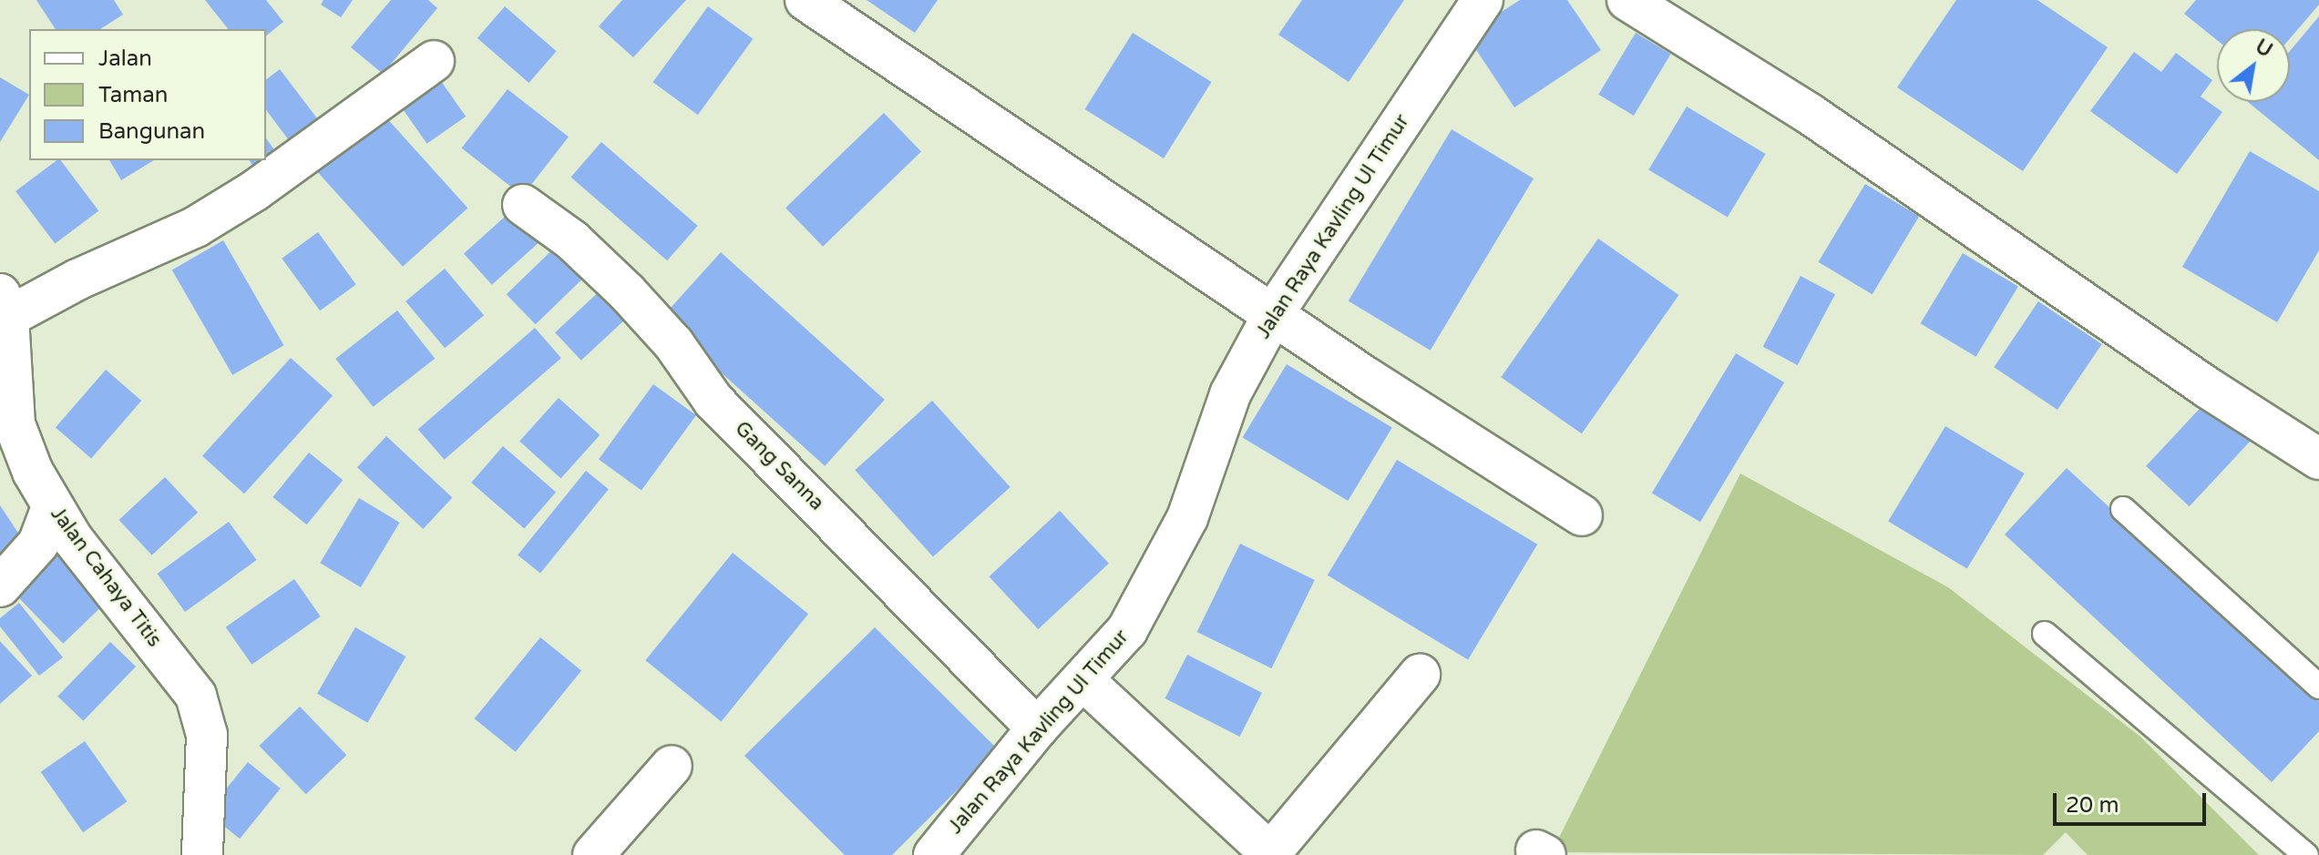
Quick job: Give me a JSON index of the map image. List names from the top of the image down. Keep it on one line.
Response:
{"streets":{"street":["Jalan Raya Kavling Ul Timur","Gang Sanna","Jalan Cahaya Titis"]},"crossings":[["Jalan Raya Kavling Ul Timur","Gang Sanna"]],"legend":["Jalan","Taman","Bangunan"],"scale_bar":"20 m","north":"top right"}
